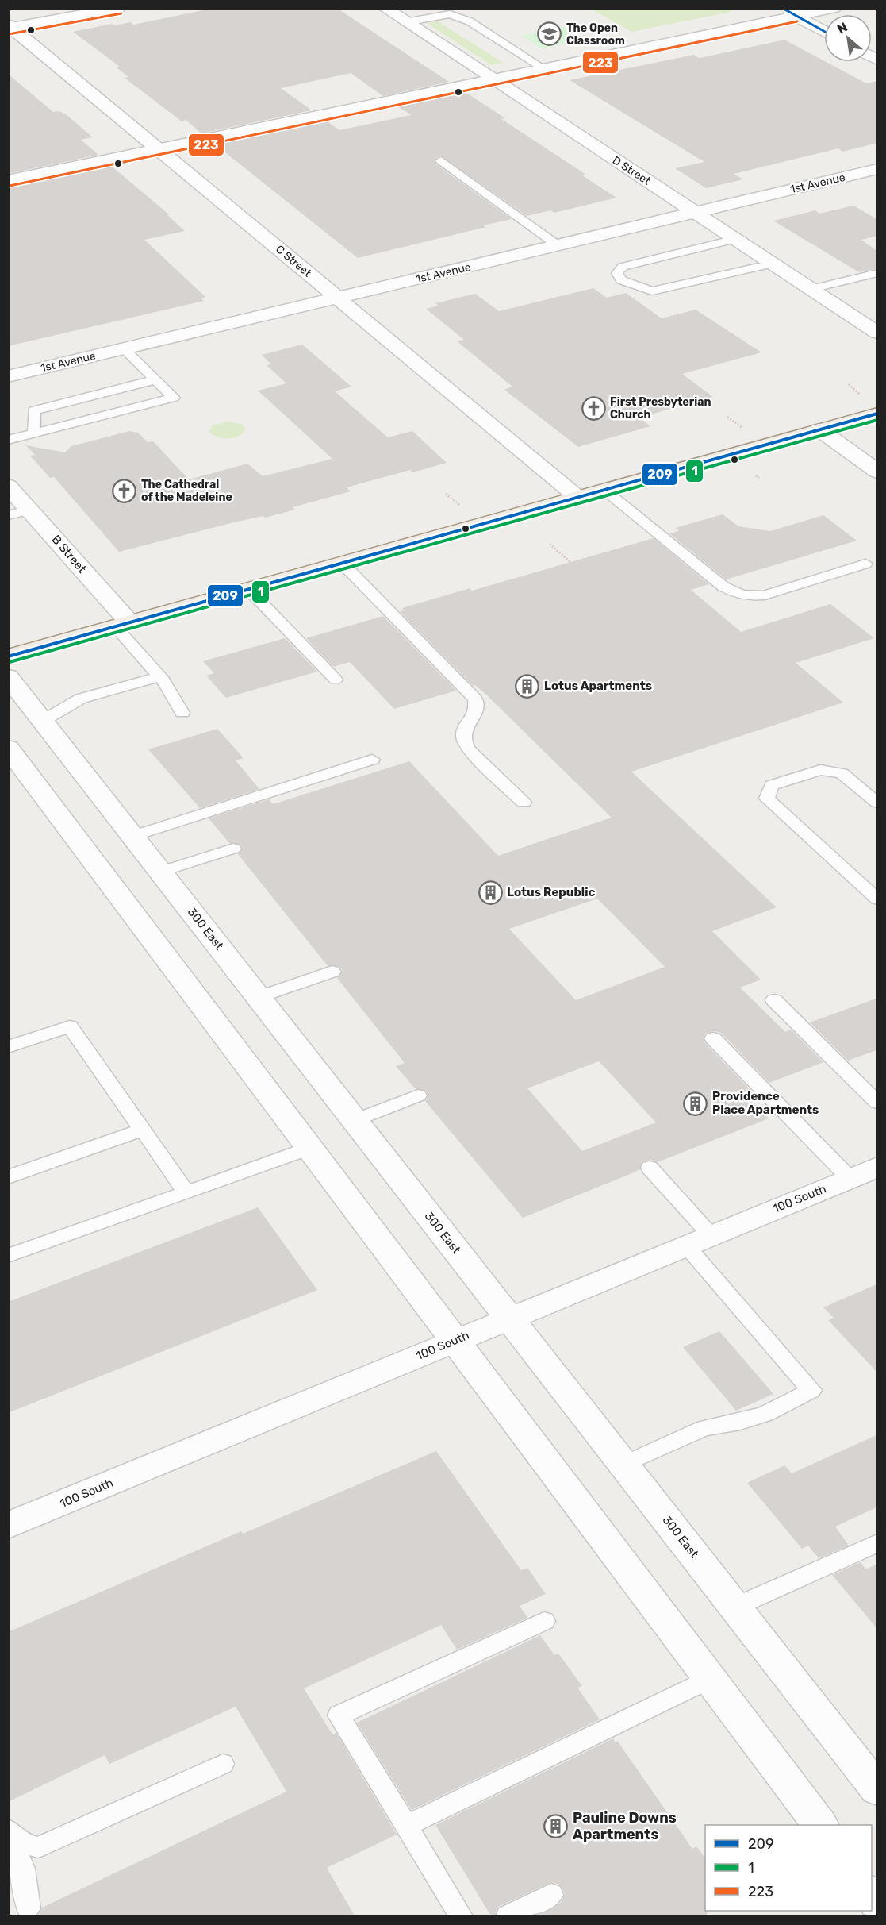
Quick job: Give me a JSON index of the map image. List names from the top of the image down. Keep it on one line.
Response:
{"streets":{"street":["D Street","1st Avenue","C Street","B Street","300 East","100 South"]},"crossings":[["D Street","1st Avenue"],["1st Avenue","C Street"],["300 East","100 South"]],"places":{"school or university":["The Open Classroom"],"church":["First Presbyterian Church","The Cathedral of the Madeleine"],"building":["Lotus Apartments","Lotus Republic","Providence Place Apartments","Pauline Downs Apartments"]},"lines":["transit line 209","transit line 223","transit line 1"],"legend":["209","1","223"],"north":"top left"}
